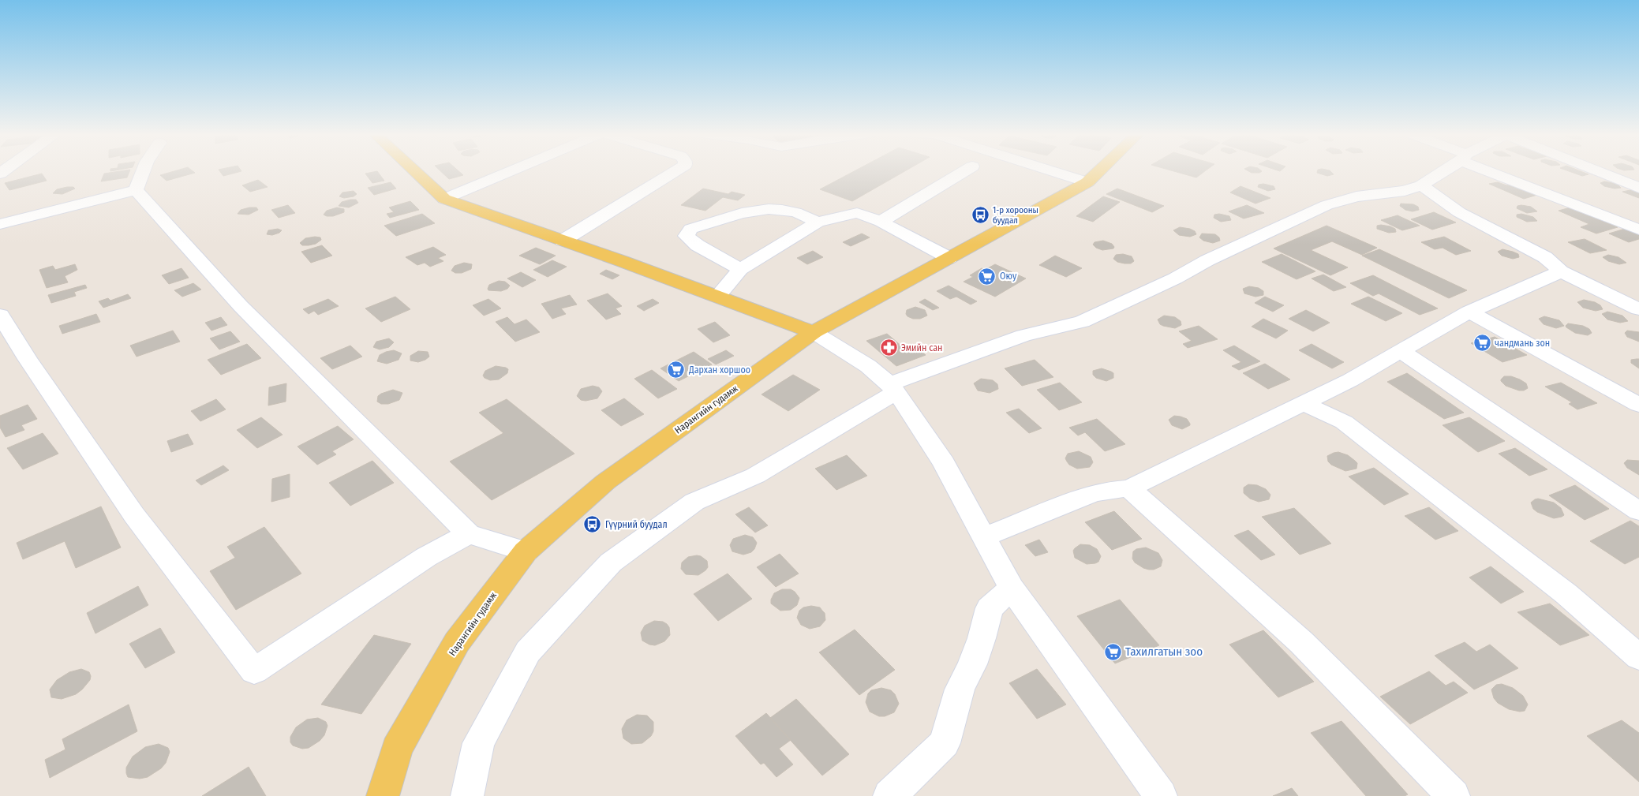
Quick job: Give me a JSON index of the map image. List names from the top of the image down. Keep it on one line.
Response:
{"streets":{"main road":["Нарангийн гудамж"]},"places":{"bus stop":["1-р хорооны буудал","Гүүрний буудал"],"supermarket":["Оюу","чандмань зон","Дархан хоршоо","Тахилгатын зоо"],"pharmacy":["Эмийн сан"]}}
